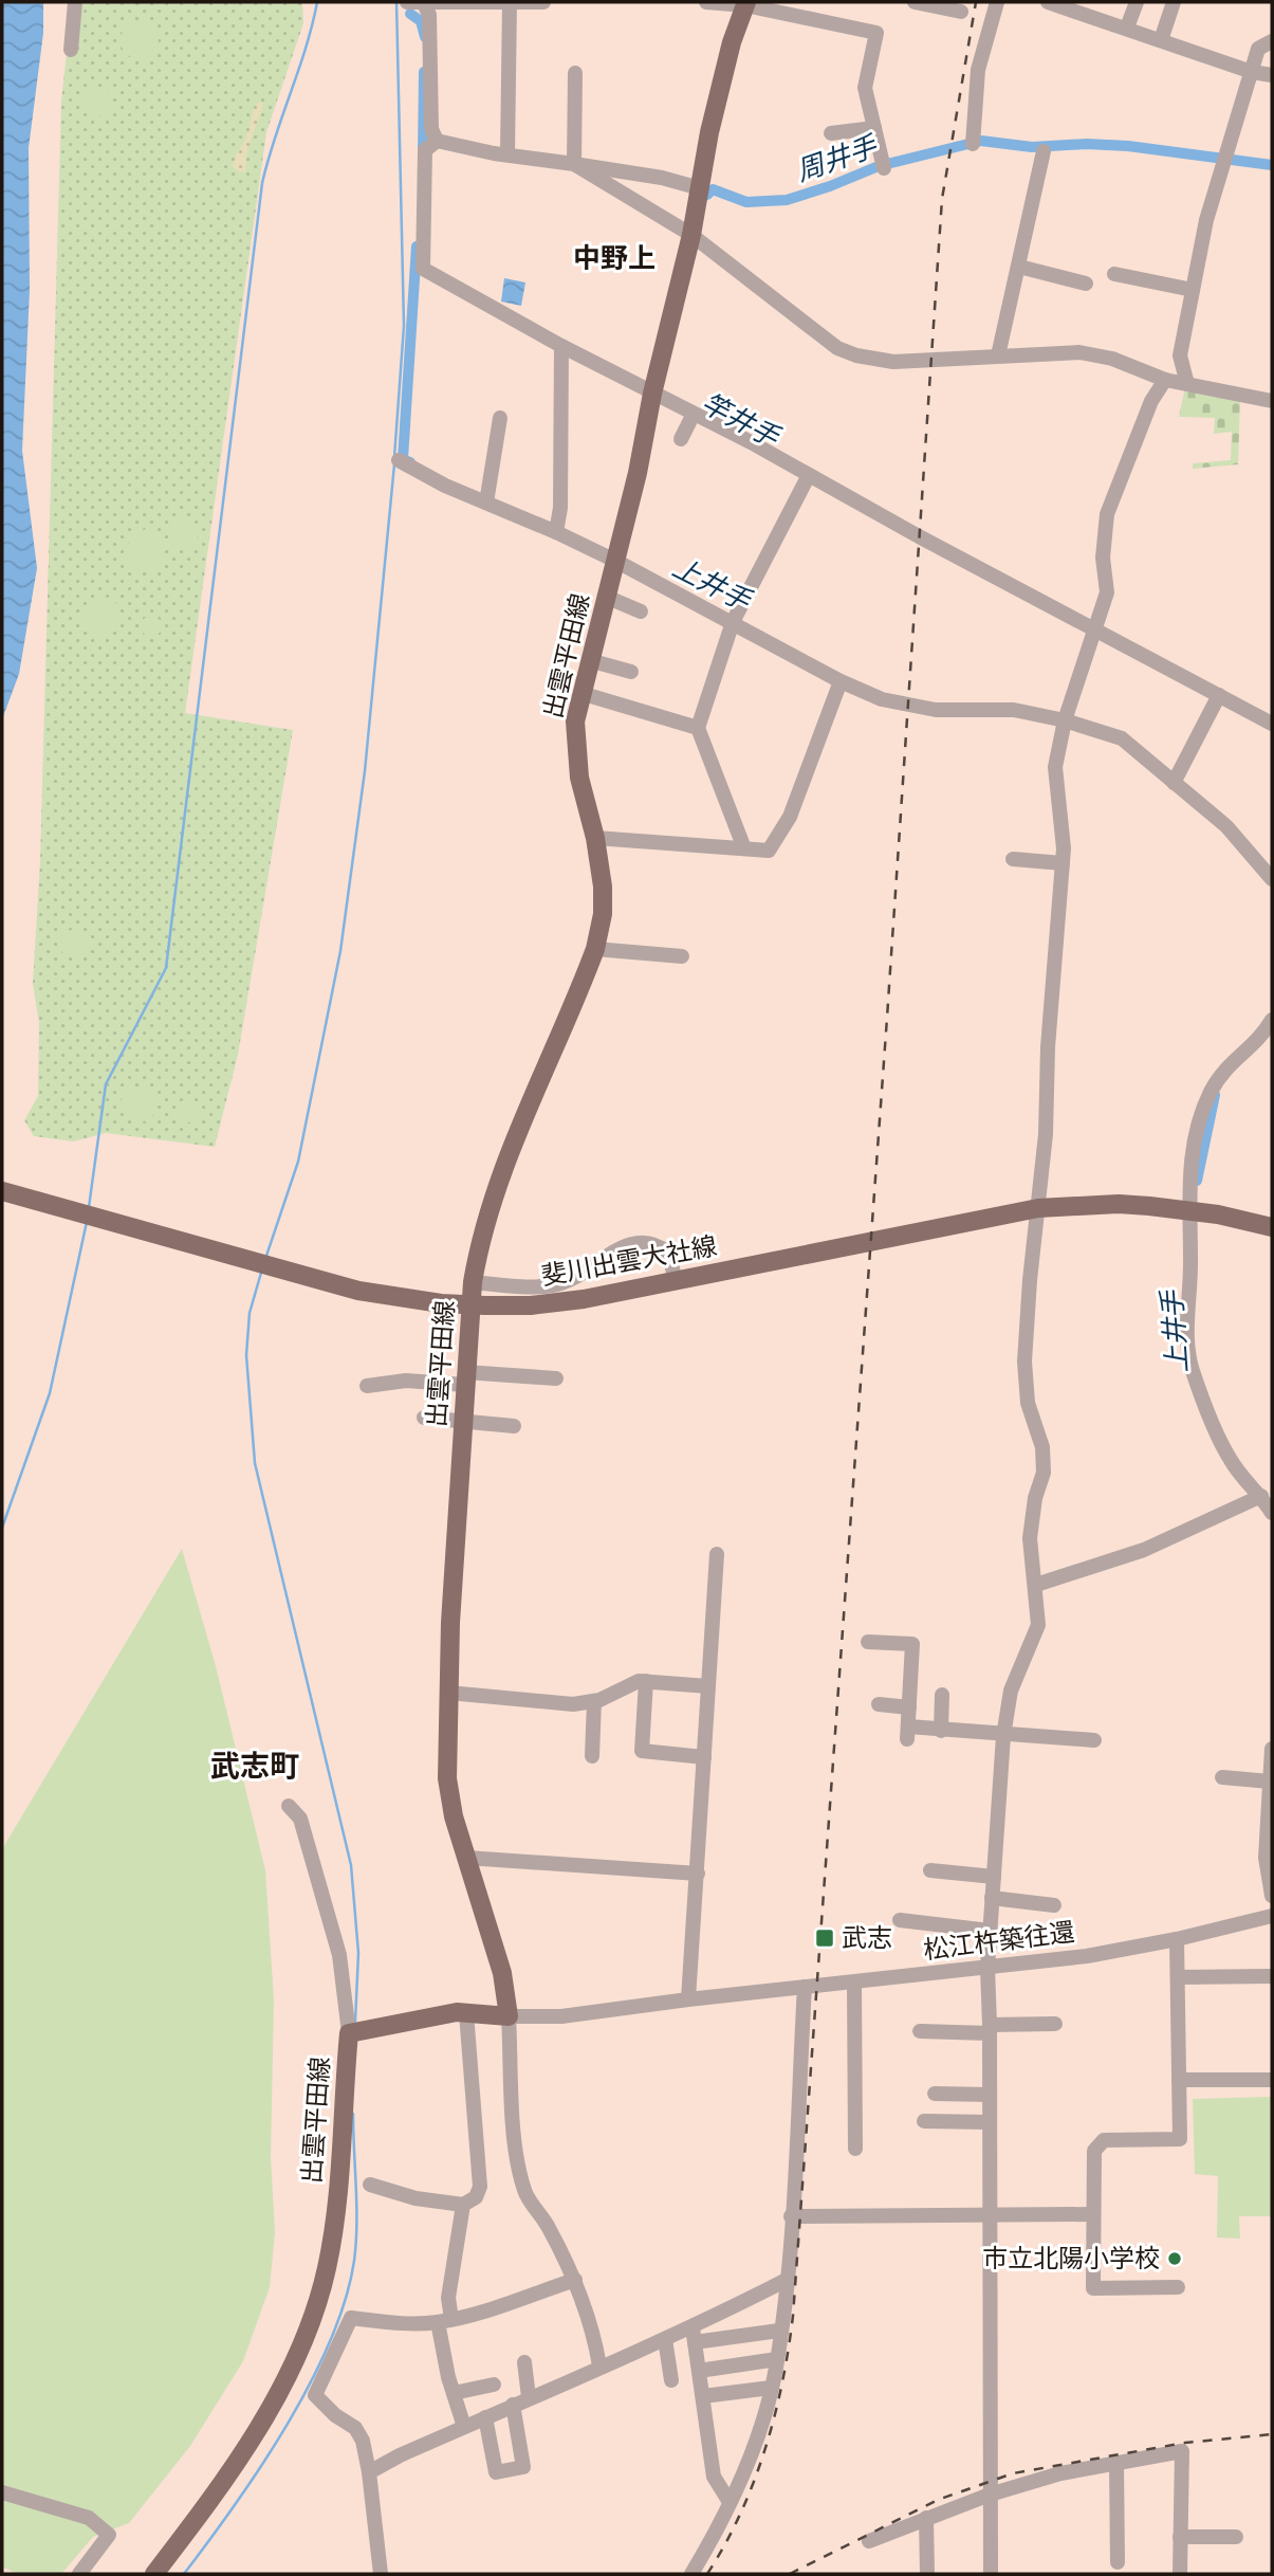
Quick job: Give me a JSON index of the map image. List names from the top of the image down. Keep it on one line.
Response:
{"streets":{"main road":["出雲平田線","斐川出雲大社線"],"street":["松江杵築往還"]},"crossings":[["出雲平田線","松江杵築往還"]],"districts":["中野上","武志町"],"water":["周井手","竿井手","上井手"],"places":{"transit":["武志"],"other":["市立北陽小学校"]}}
